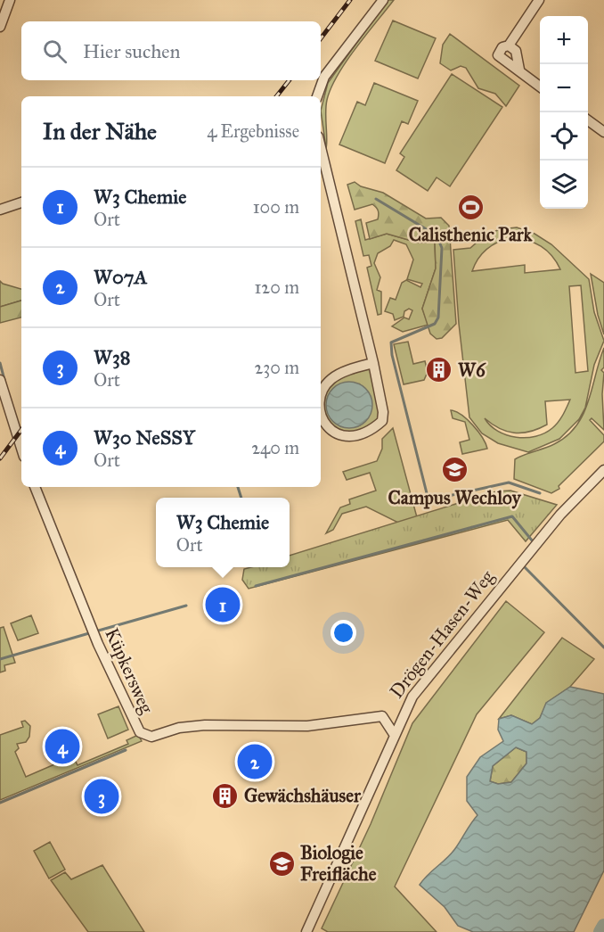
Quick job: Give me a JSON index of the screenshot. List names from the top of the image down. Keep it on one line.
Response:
{"streets":{"street":["Drögen-Hasen-Weg","Küpkersweg"]},"crossings":[["Drögen-Hasen-Weg","Küpkersweg"]],"places":{"sports":["Calisthenic Park"],"building":["W6","Gewächshäuser"],"school or university":["Campus Wechloy","Biologie Freifläche"]},"page":{"map_buttons":["+","−"],"search":"Hier suchen","heading":["In der Nähe","4 Ergebnisse"],"list":[{"mark":"1","name":"W3 Chemie","note":"Ort","value":"100 m"},{"mark":"2","name":"W07A","note":"Ort","value":"120 m"},{"mark":"3","name":"W38","note":"Ort","value":"230 m"},{"mark":"4","name":"W30 NeSSY","note":"Ort","value":"240 m"}],"popup":["W3 Chemie","Ort"],"pins":["1","4","2","3"]}}
